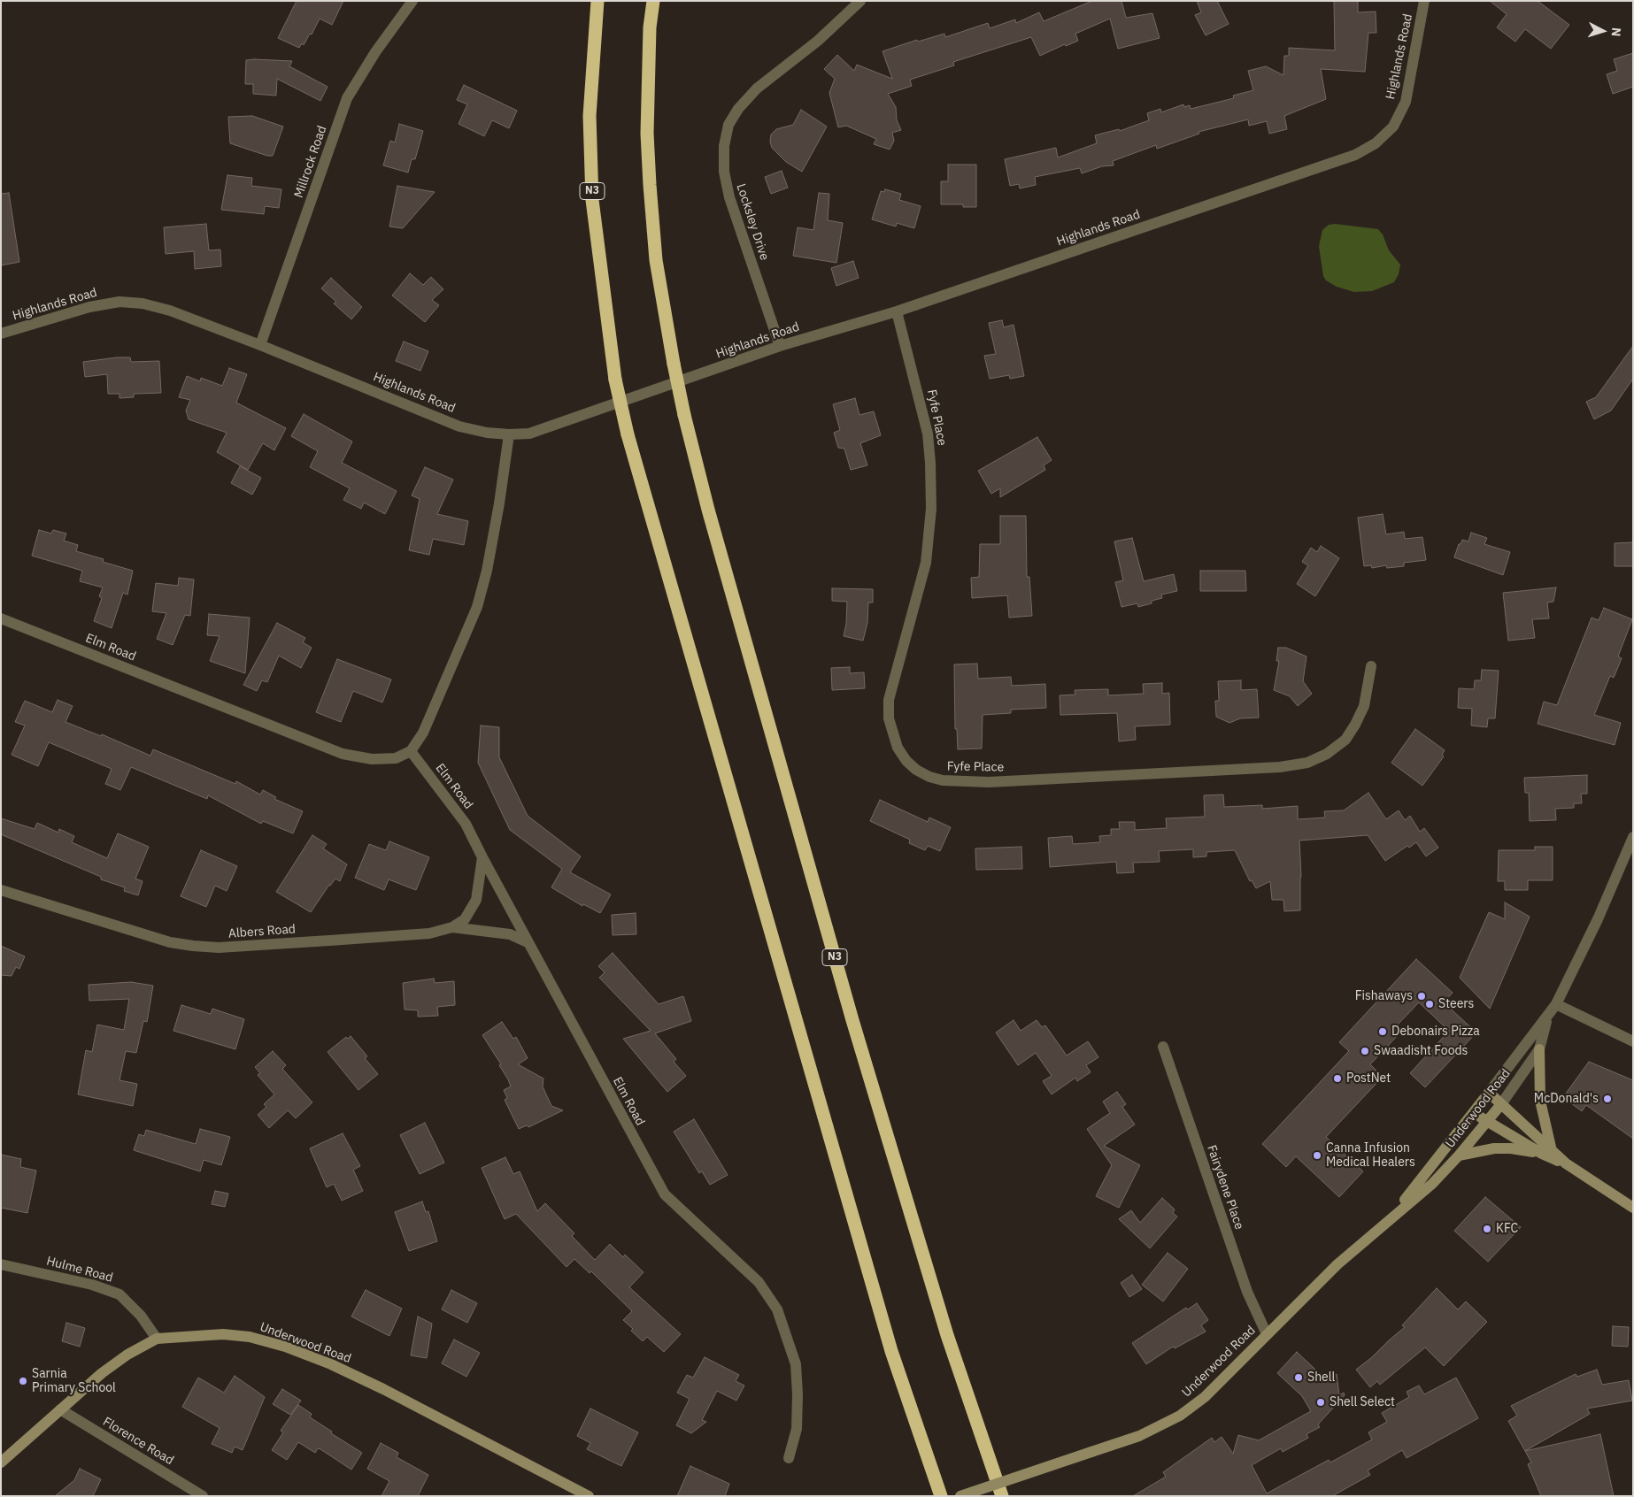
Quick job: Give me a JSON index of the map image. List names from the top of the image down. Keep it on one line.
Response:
{"streets":{"highway":["N3"],"main road":["Underwood Road"],"street":["Highlands Road","Millrock Road","Locksley Drive","Fyfe Place","Elm Road","Albers Road","Fairydene Place","Hulme Road","Florence Road"]},"crossings":[["Highlands Road","Millrock Road"],["Highlands Road","Locksley Drive"],["Highlands Road","Fyfe Place"],["Elm Road","Albers Road"],["Underwood Road","Fairydene Place"],["Underwood Road","Hulme Road"],["Underwood Road","Florence Road"]],"places":["Fishaways","Steers","Debonairs Pizza","Swaadisht Foods","PostNet","McDonald's","Canna Infusion Medical Healers","KFC","Shell","Sarnia Primary School","Shell Select"],"north":"right"}
